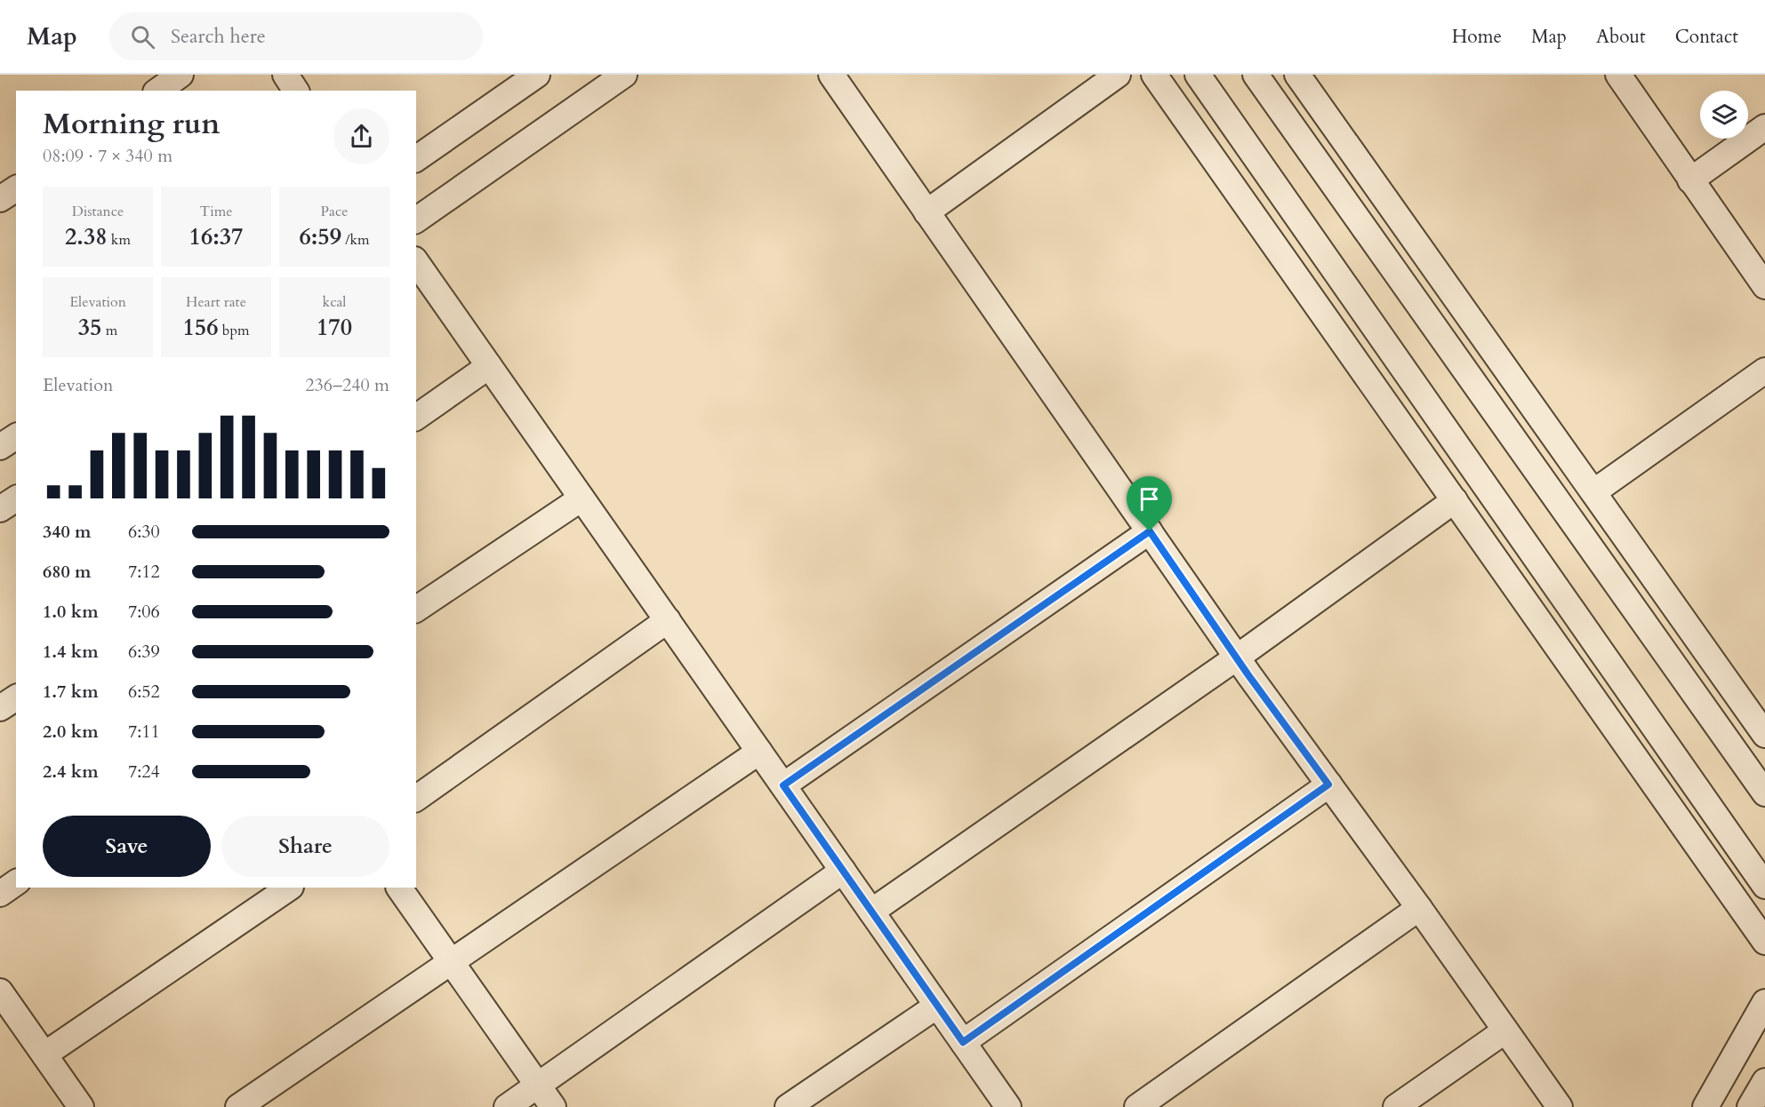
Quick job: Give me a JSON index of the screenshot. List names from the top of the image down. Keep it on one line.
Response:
{"page":{"header":"Map","search":"Search here","nav":["Home","Map","About","Contact"],"heading":["Morning run","08:09 · 7 × 340 m"],"stats":[["Distance","2.38 km"],["Time","16:37"],["Pace","6:59 /km"],["Elevation","35 m"],["Heart rate","156 bpm"],["kcal","170"]],"chart":["Elevation","236–240 m"],"list":[{"name":"340 m","note":"6:30"},{"name":"680 m","note":"7:12"},{"name":"1.0 km","note":"7:06"},{"name":"1.4 km","note":"6:39"},{"name":"1.7 km","note":"6:52"},{"name":"2.0 km","note":"7:11"},{"name":"2.4 km","note":"7:24"}],"buttons":["Save","Share"]}}
